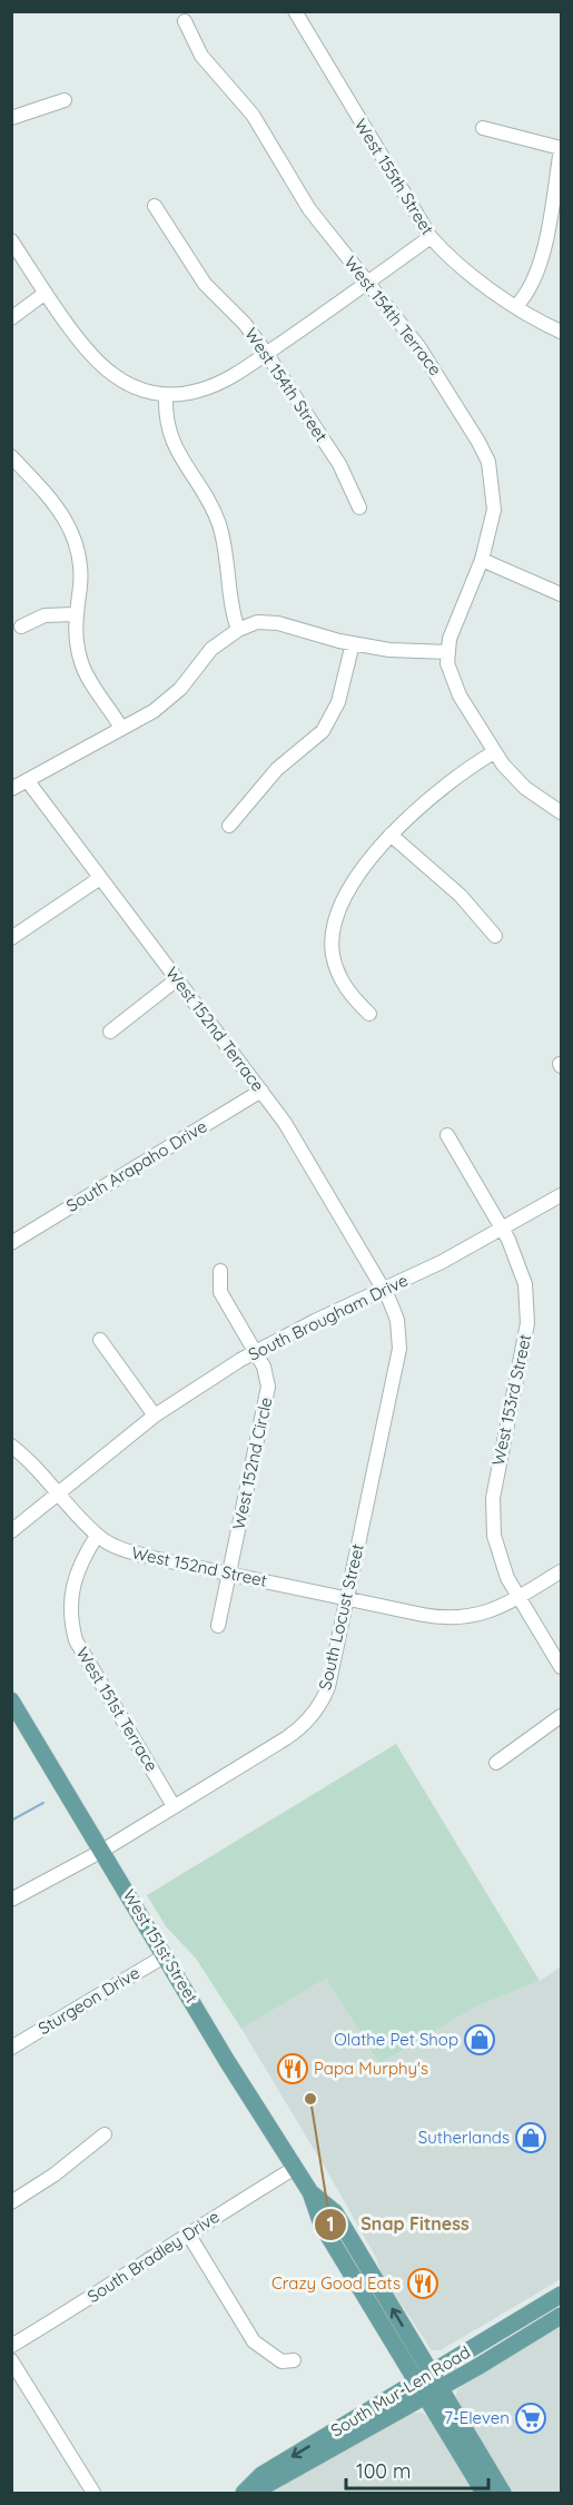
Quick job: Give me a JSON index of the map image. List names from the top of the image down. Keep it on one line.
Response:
{"streets":{"main road":["West 151st Street","South Mur-Len Road"],"street":["West 155th Street","West 154th Terrace","West 154th Street","West 152nd Terrace","South Arapaho Drive","South Brougham Drive","West 153rd Street","West 152nd Circle","West 152nd Street","South Locust Street","West 151st Terrace","Sturgeon Drive","South Bradley Drive"]},"crossings":[["West 152nd Terrace","South Arapaho Drive"],["West 152nd Terrace","South Brougham Drive"],["West 152nd Terrace","South Locust Street"],["South Brougham Drive","West 153rd Street"],["South Brougham Drive","West 152nd Circle"],["South Brougham Drive","West 152nd Street"],["South Brougham Drive","South Locust Street"],["West 153rd Street","West 152nd Street"],["West 152nd Circle","West 152nd Street"],["West 152nd Street","South Locust Street"],["West 152nd Street","West 151st Terrace"],["South Locust Street","West 151st Terrace"],["South Locust Street","West 151st Street"],["West 151st Street","Sturgeon Drive"],["West 151st Street","South Bradley Drive"],["West 151st Street","South Mur-Len Road"]],"places":{"shop":["Olathe Pet Shop","Sutherlands"],"restaurant":["Papa Murphy's","Crazy Good Eats"],"other":["Snap Fitness"],"supermarket":["7-Eleven"]},"scale_bar":"100 m"}
